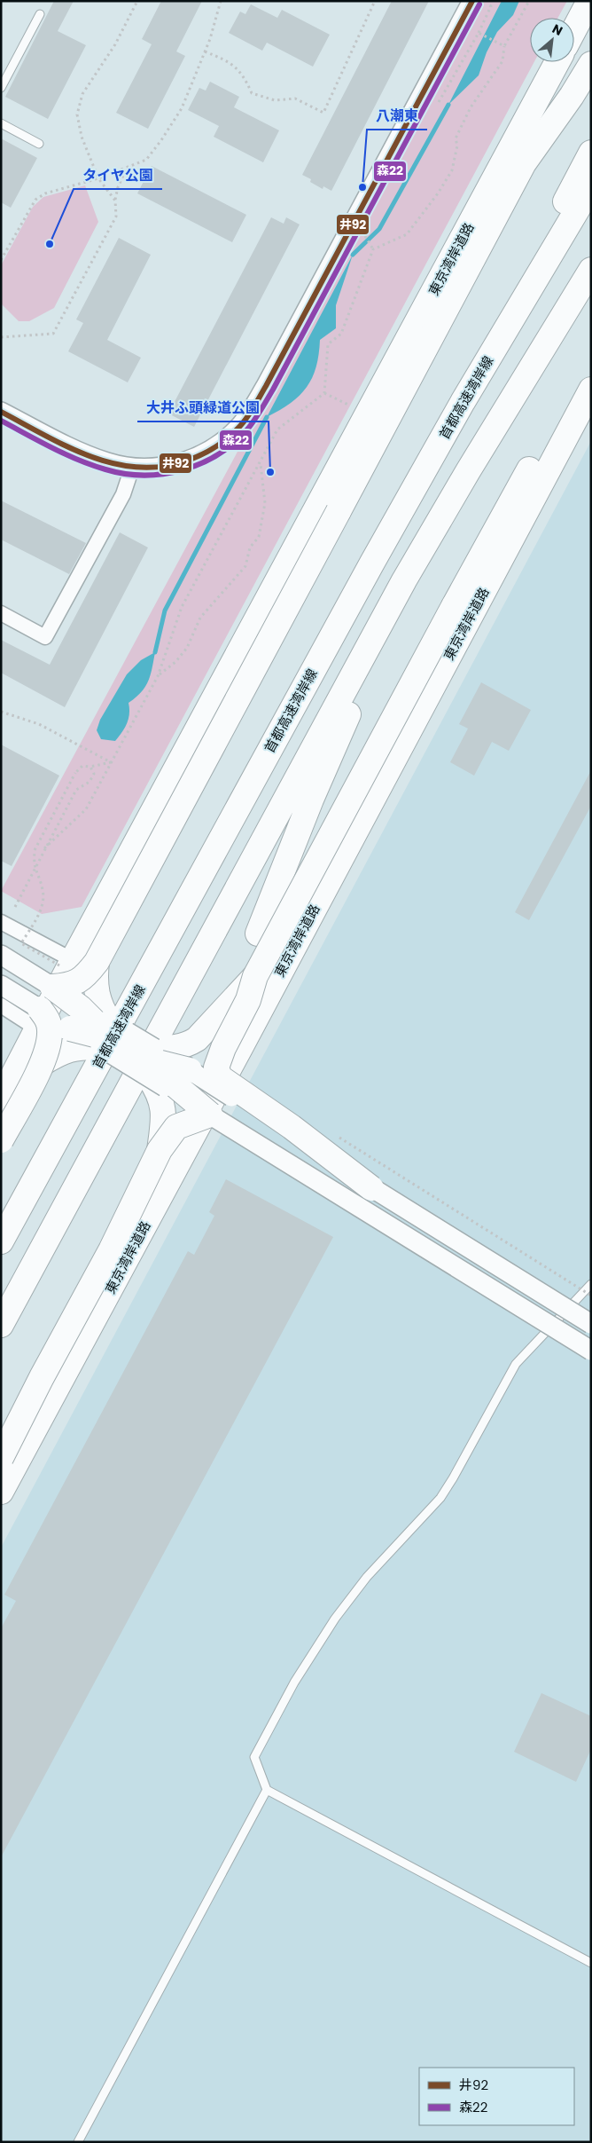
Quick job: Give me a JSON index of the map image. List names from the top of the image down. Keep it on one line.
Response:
{"streets":{"highway":["東京湾岸道路","首都高速湾岸線"]},"places":["八潮東","タイヤ公園","大井ふ頭緑道公園"],"lines":["transit line 井92","transit line 森22"],"legend":["井92","森22"],"north":"top right"}
